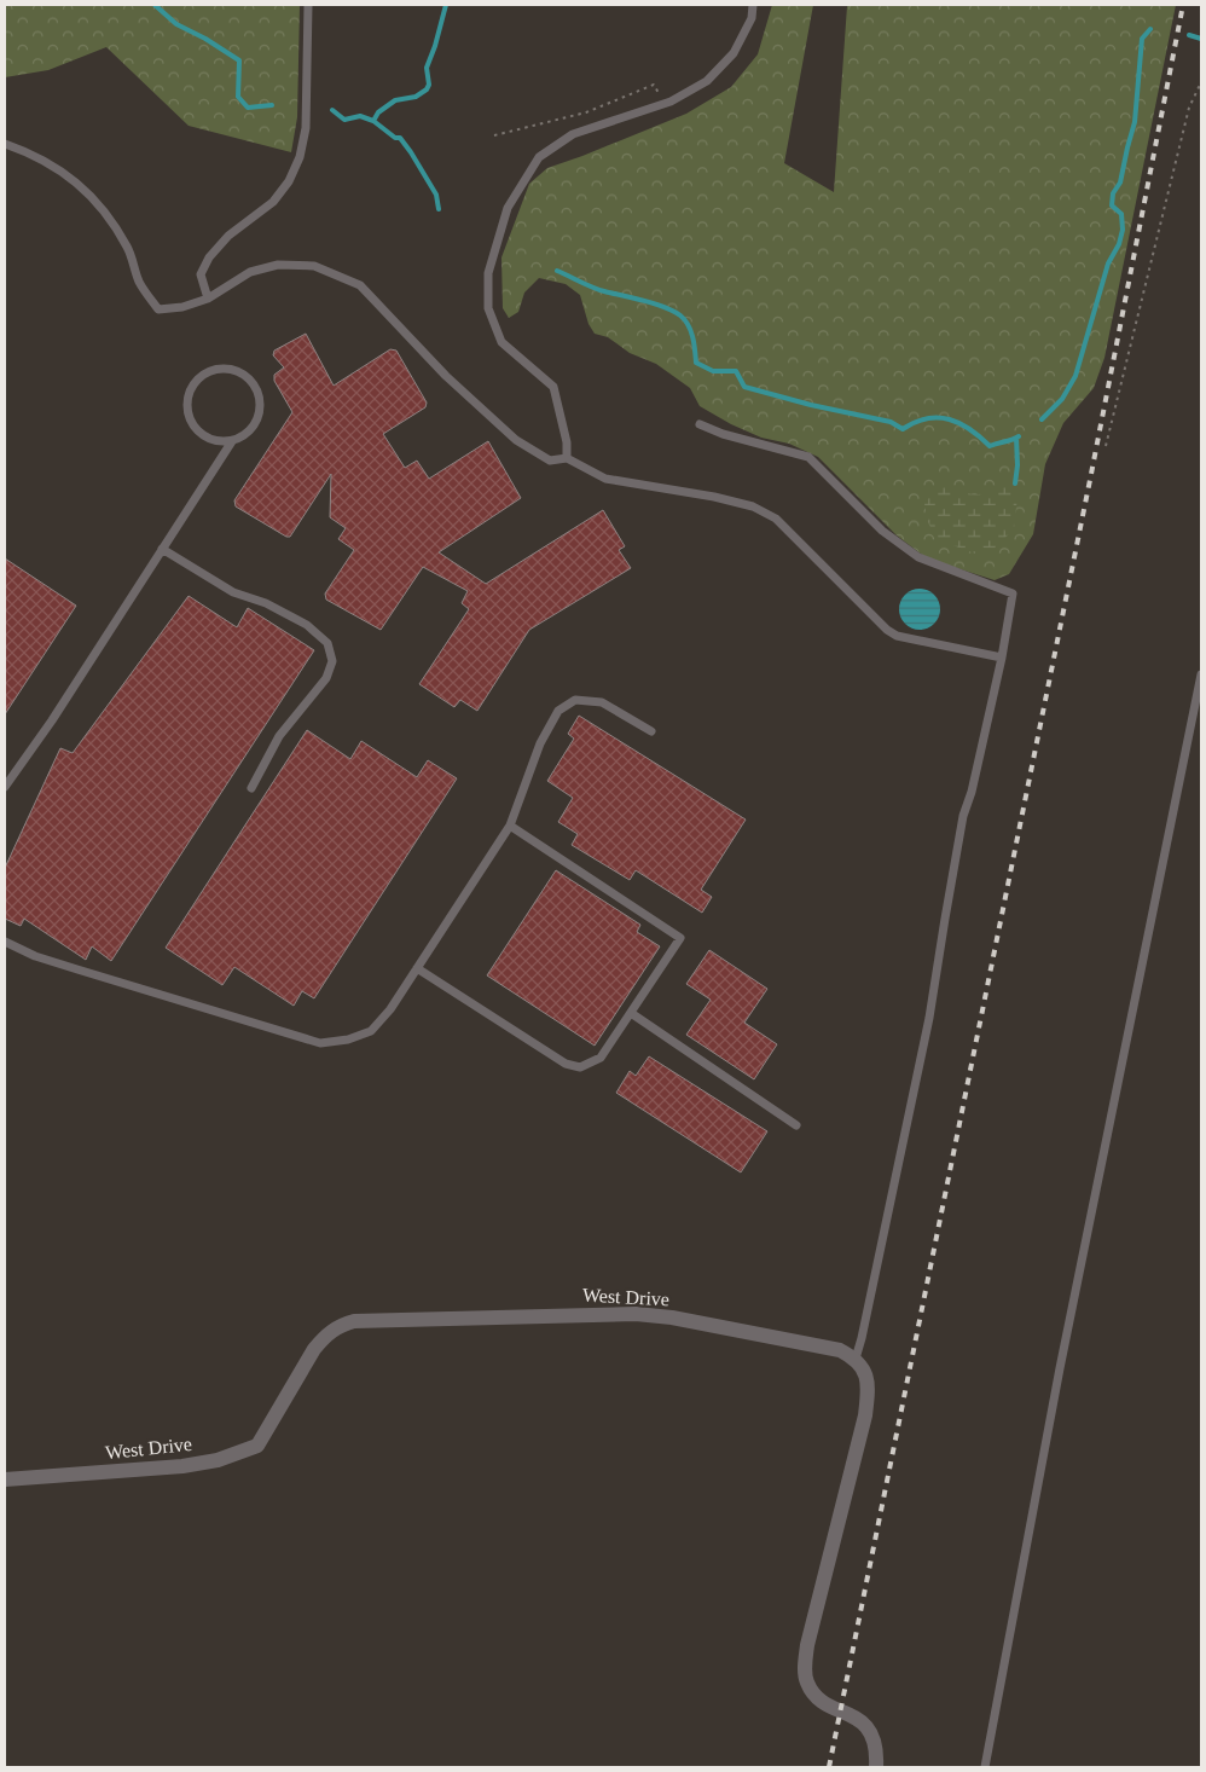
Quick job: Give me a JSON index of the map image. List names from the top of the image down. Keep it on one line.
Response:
{"streets":{"street":["West Drive"]}}
